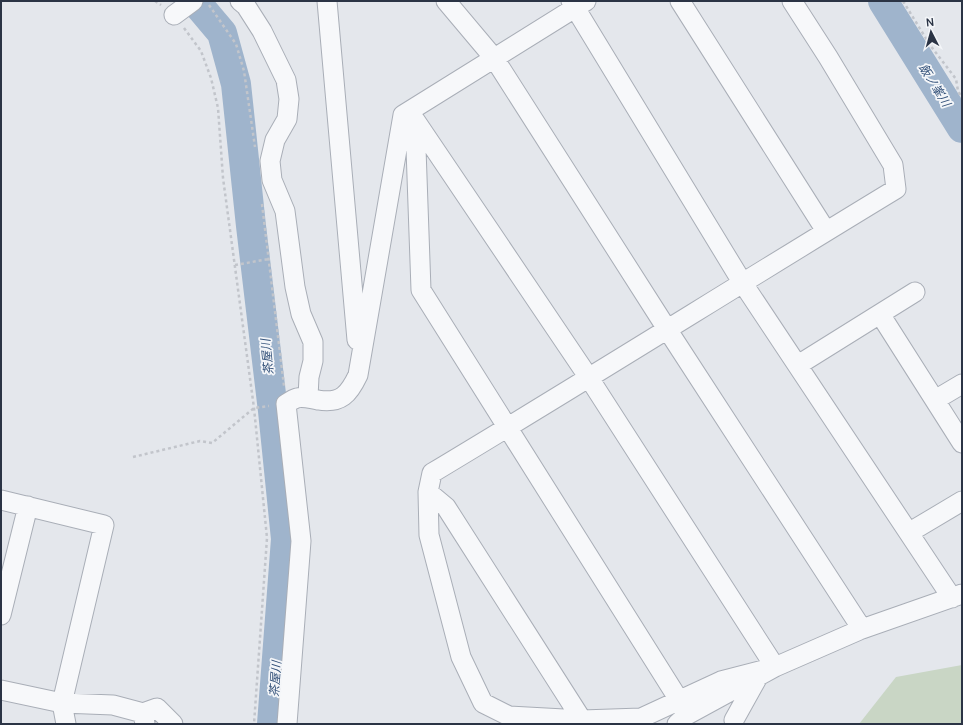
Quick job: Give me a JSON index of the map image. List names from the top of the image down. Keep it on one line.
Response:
{"water":["飯ノ峯川","茶屋川"],"north":"top"}
